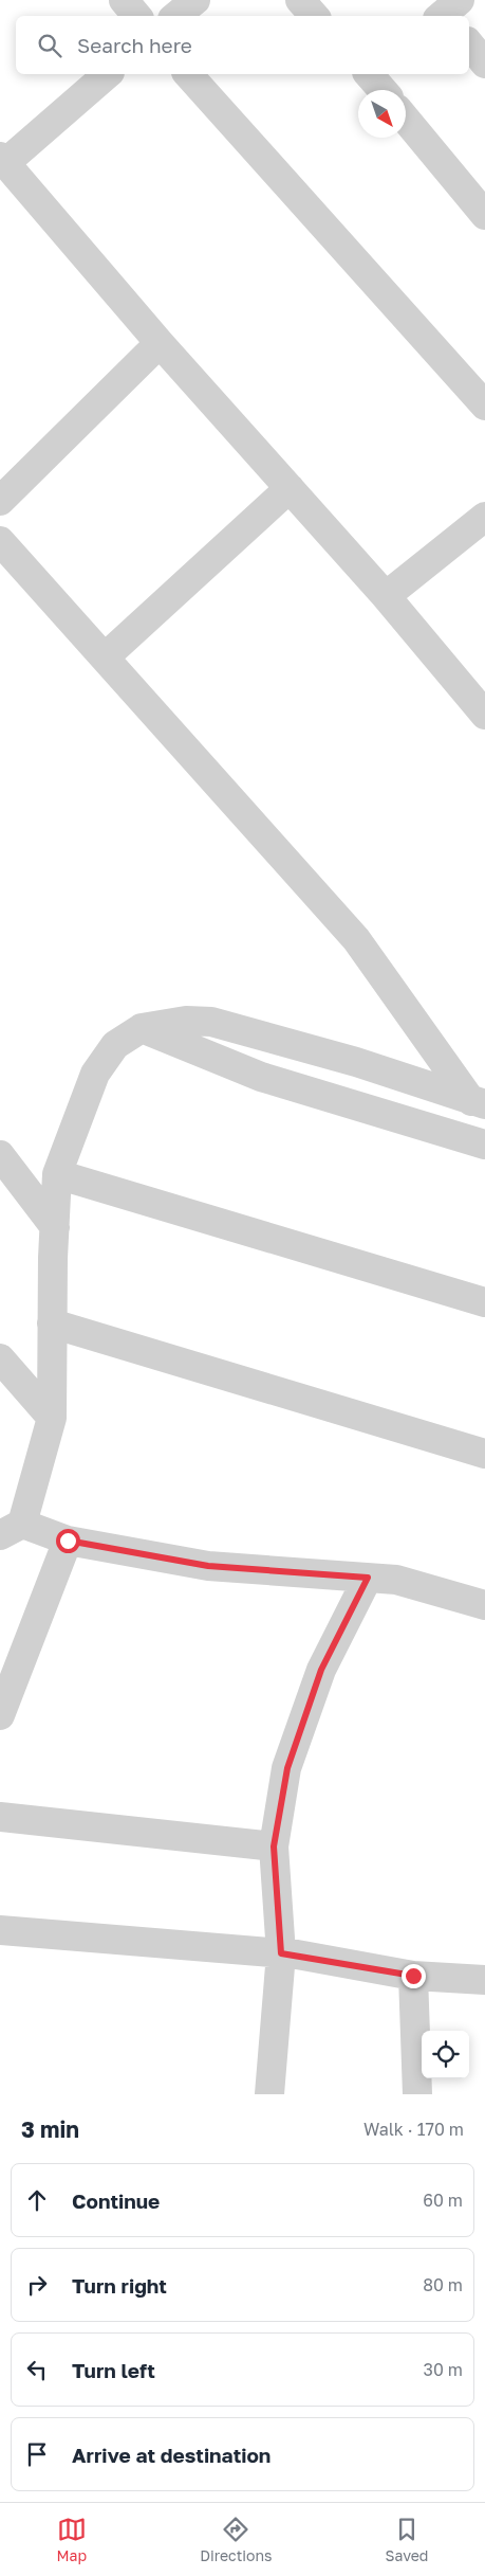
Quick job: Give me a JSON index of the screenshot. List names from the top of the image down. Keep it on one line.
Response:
{"north":"bottom right","page":{"search":"Search here","heading":["3 min","Walk · 170 m"],"list":[["Continue","60 m"],["Turn right","80 m"],["Turn left","30 m"],"Arrive at destination"],"nav":["Map","Directions","Saved"]}}
